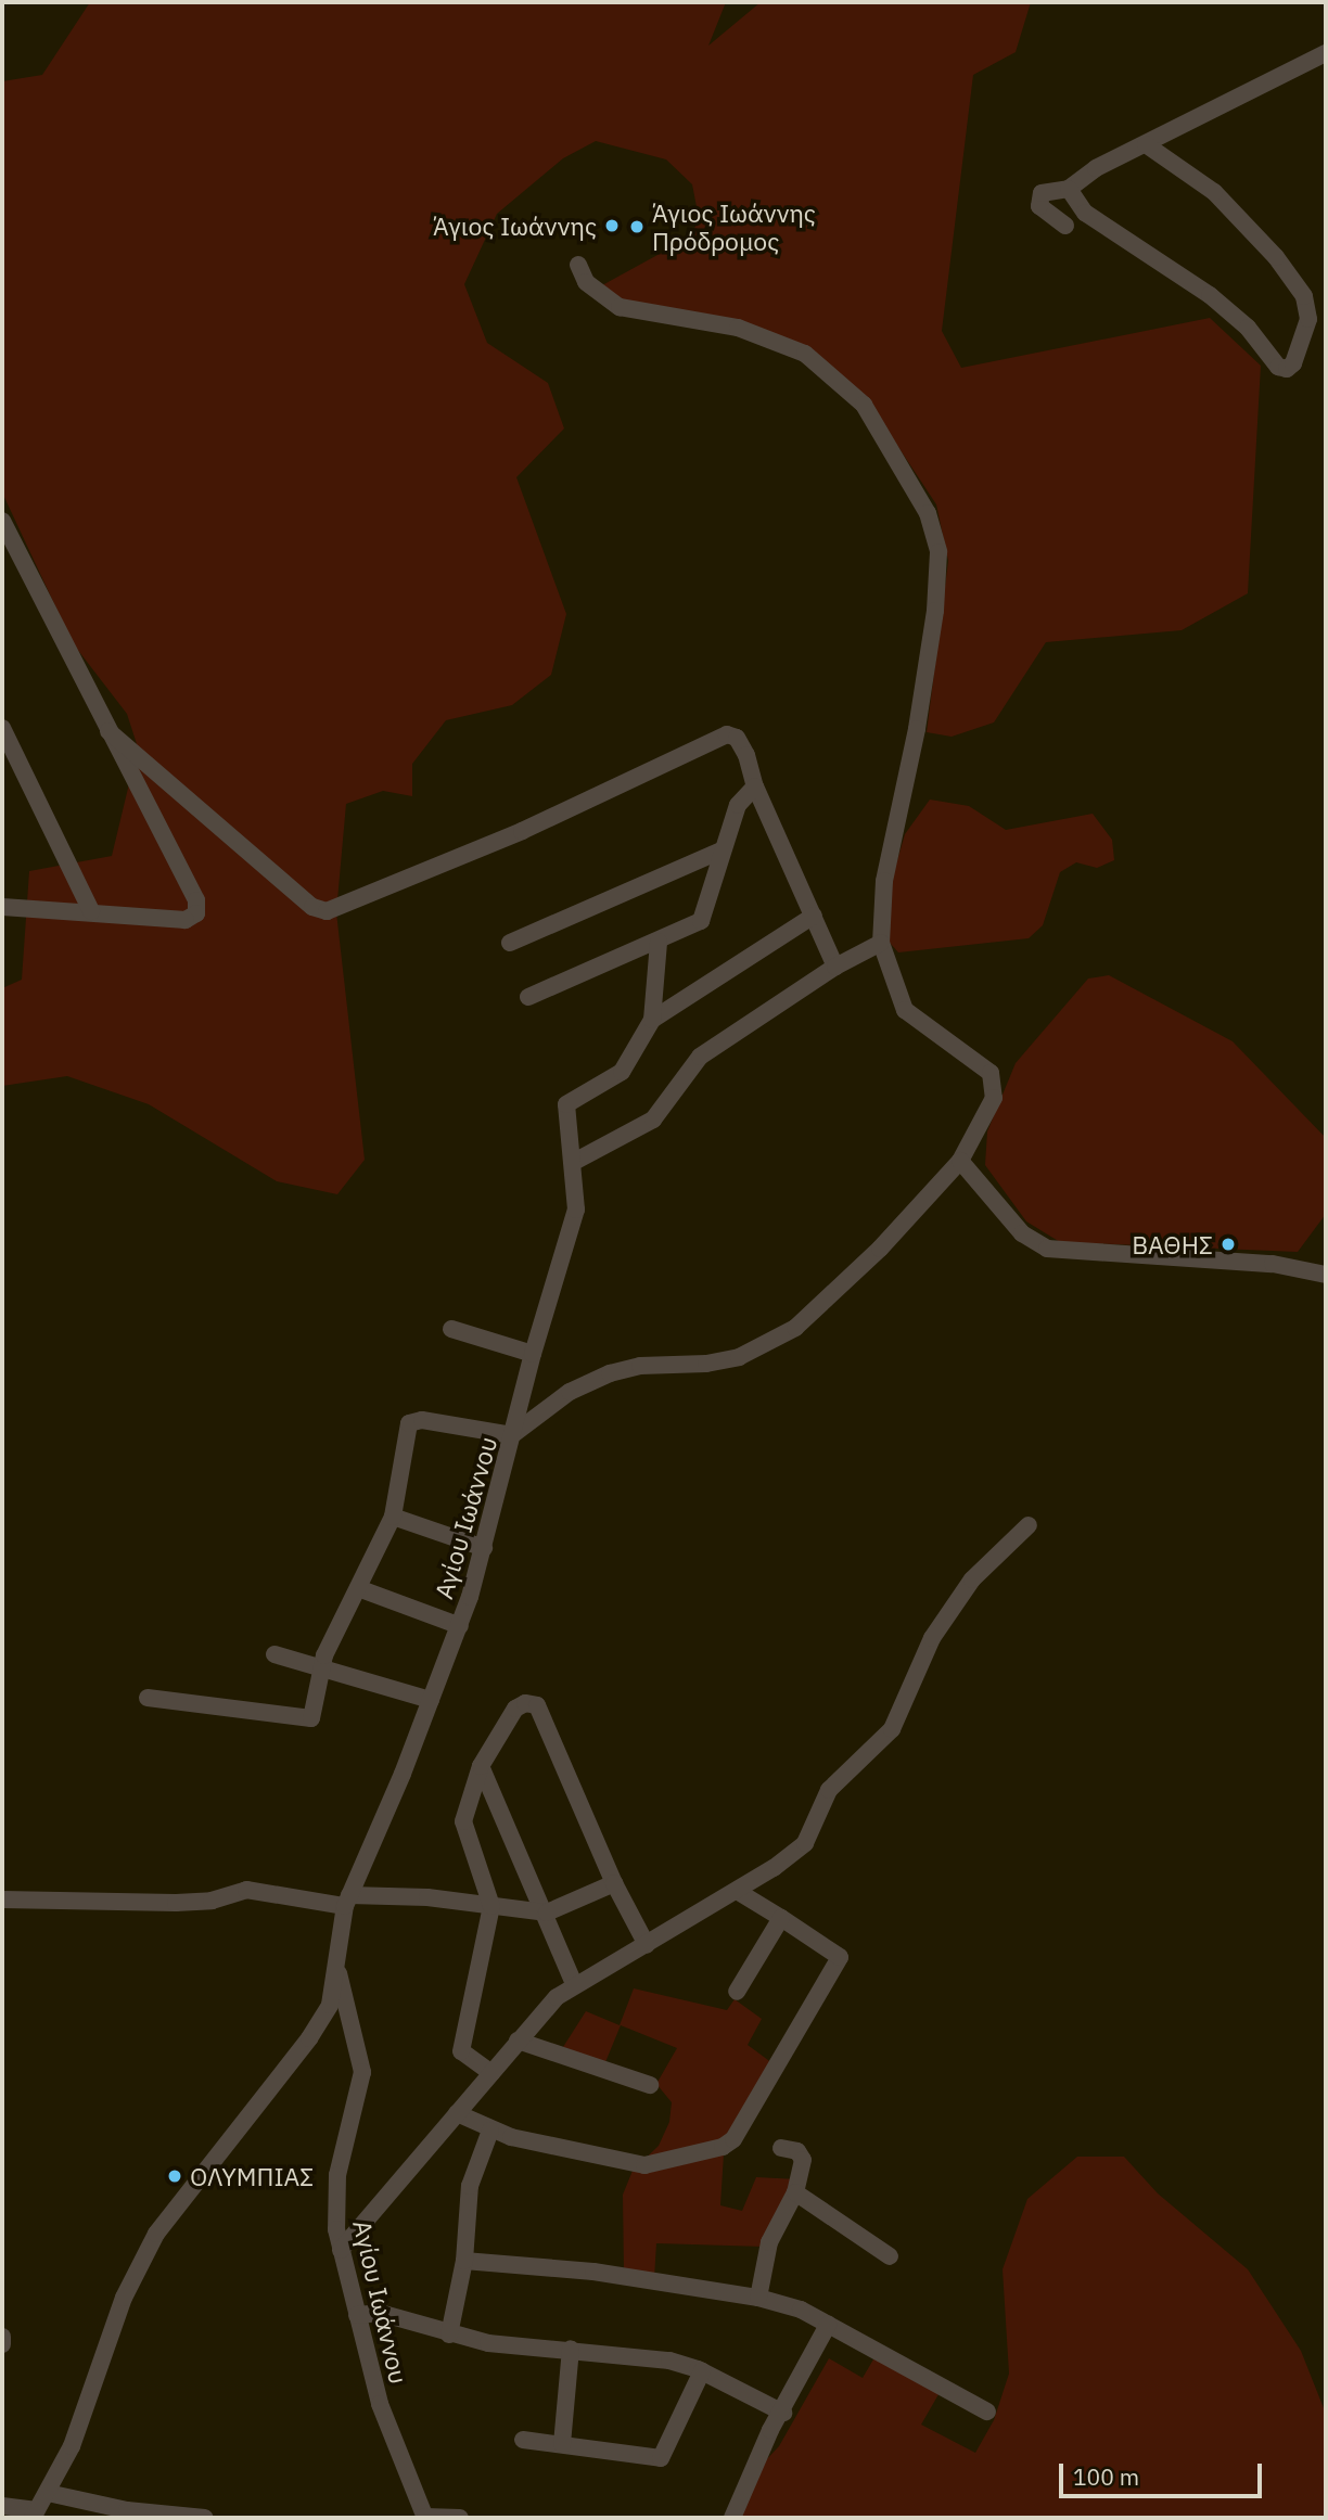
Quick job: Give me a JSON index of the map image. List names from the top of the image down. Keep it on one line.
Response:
{"streets":{"street":["Αγίου Ιωάννου"]},"places":["Άγιος Ιωάννης","Άγιος Ιωάννης Πρόδρομος","ΒΑΘΗΣ","ΟΛΥΜΠΙΑΣ"],"scale_bar":"100 m"}
